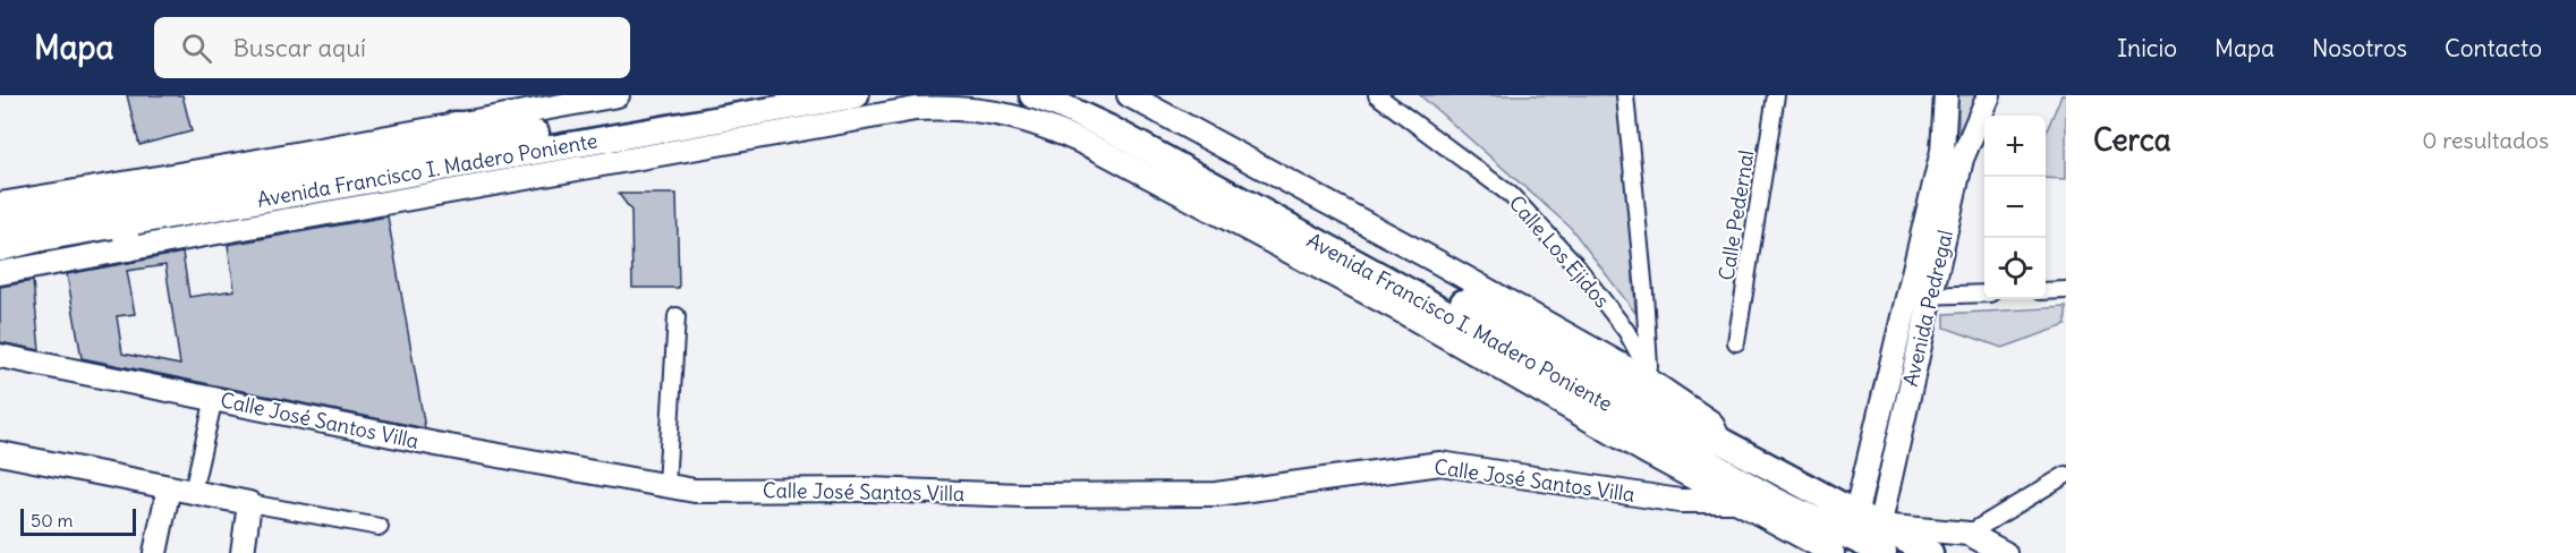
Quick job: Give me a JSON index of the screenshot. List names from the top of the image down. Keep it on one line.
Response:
{"streets":{"main road":["Avenida Francisco I. Madero Poniente"],"street":["Calle Pedernal","Calle Los Ejidos","Avenida Pedregal","Calle José Santos Villa"]},"crossings":[["Avenida Francisco I. Madero Poniente","Calle Los Ejidos"],["Avenida Francisco I. Madero Poniente","Avenida Pedregal"]],"scale_bar":"50 m","page":{"header":"Mapa","search":"Buscar aquí","nav":["Inicio","Mapa","Nosotros","Contacto"],"heading":["Cerca","0 resultados"],"map_buttons":["+","−"],"scale":"50 m"}}
